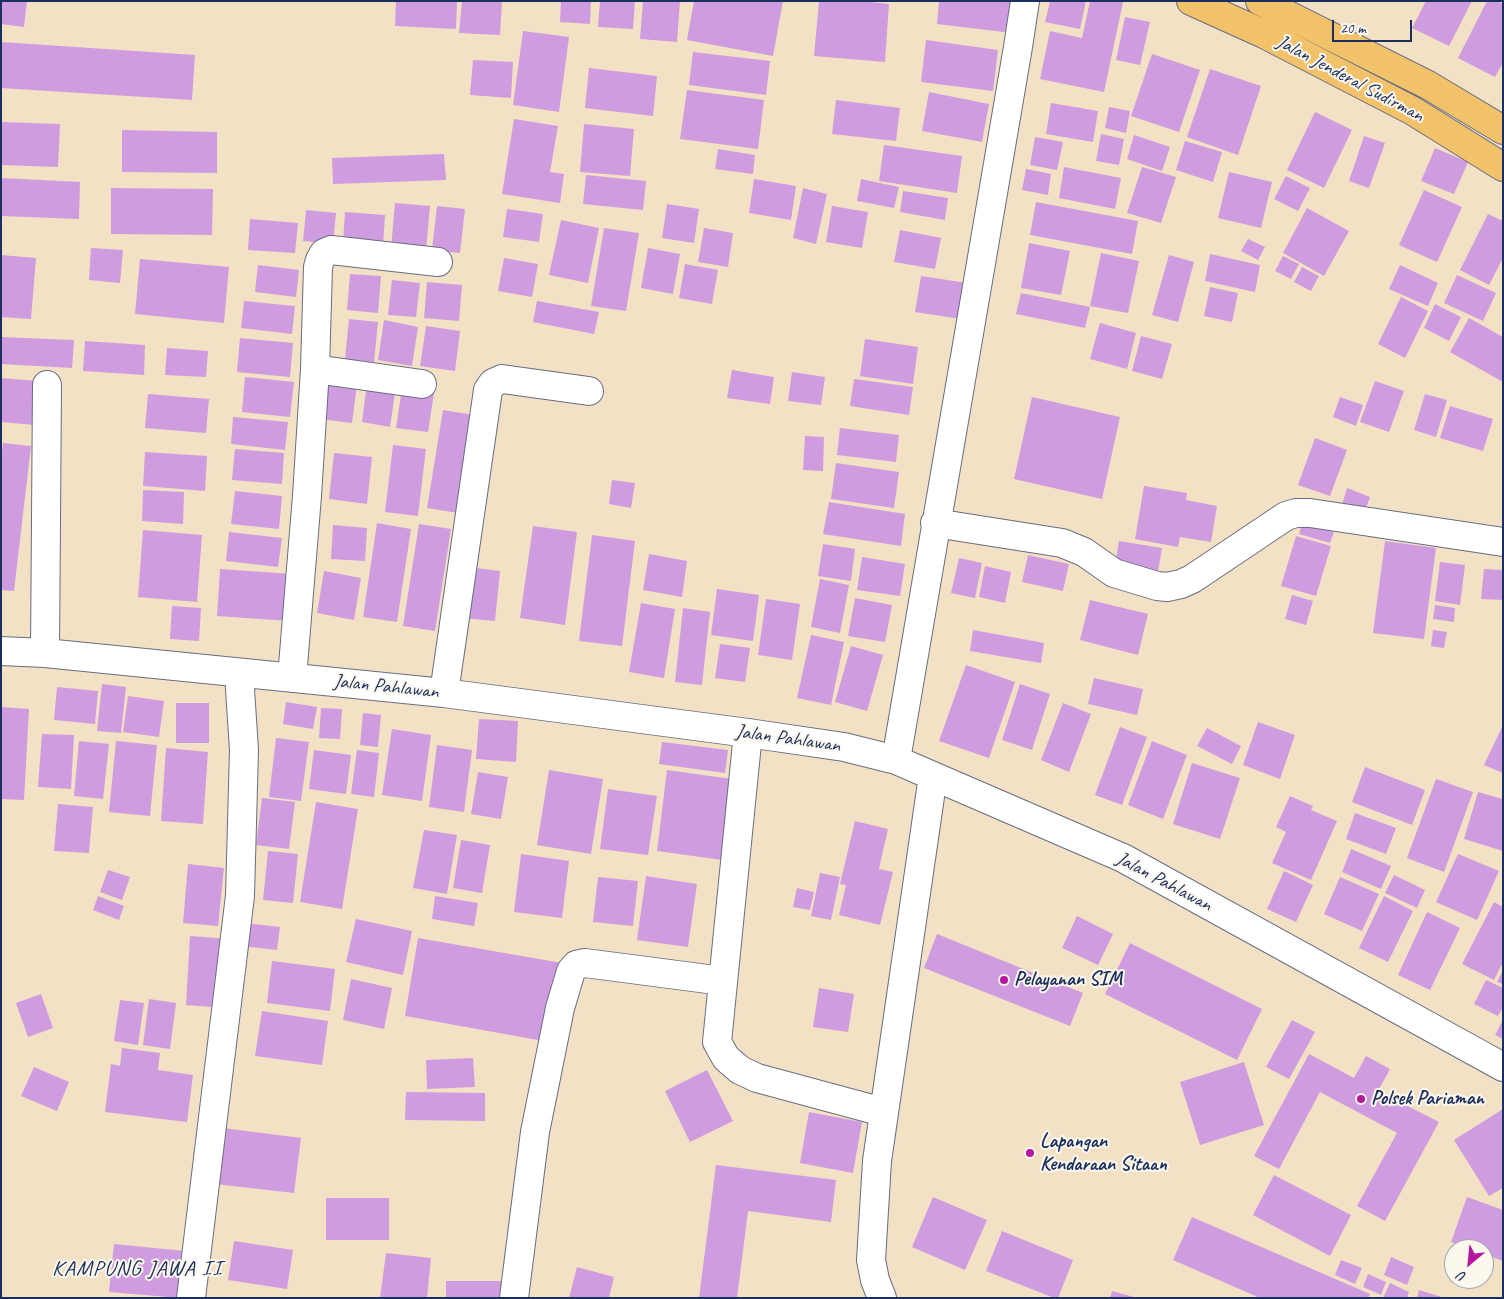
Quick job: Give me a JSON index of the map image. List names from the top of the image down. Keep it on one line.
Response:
{"streets":{"main road":["Jalan Jenderal Sudirman"],"street":["Jalan Pahlawan"]},"districts":["KAMPUNG JAWA II"],"places":["Pelayanan SIM","Polsek Pariaman","Lapangan Kendaraan Sitaan"],"scale_bar":"20 m","north":"bottom left"}
